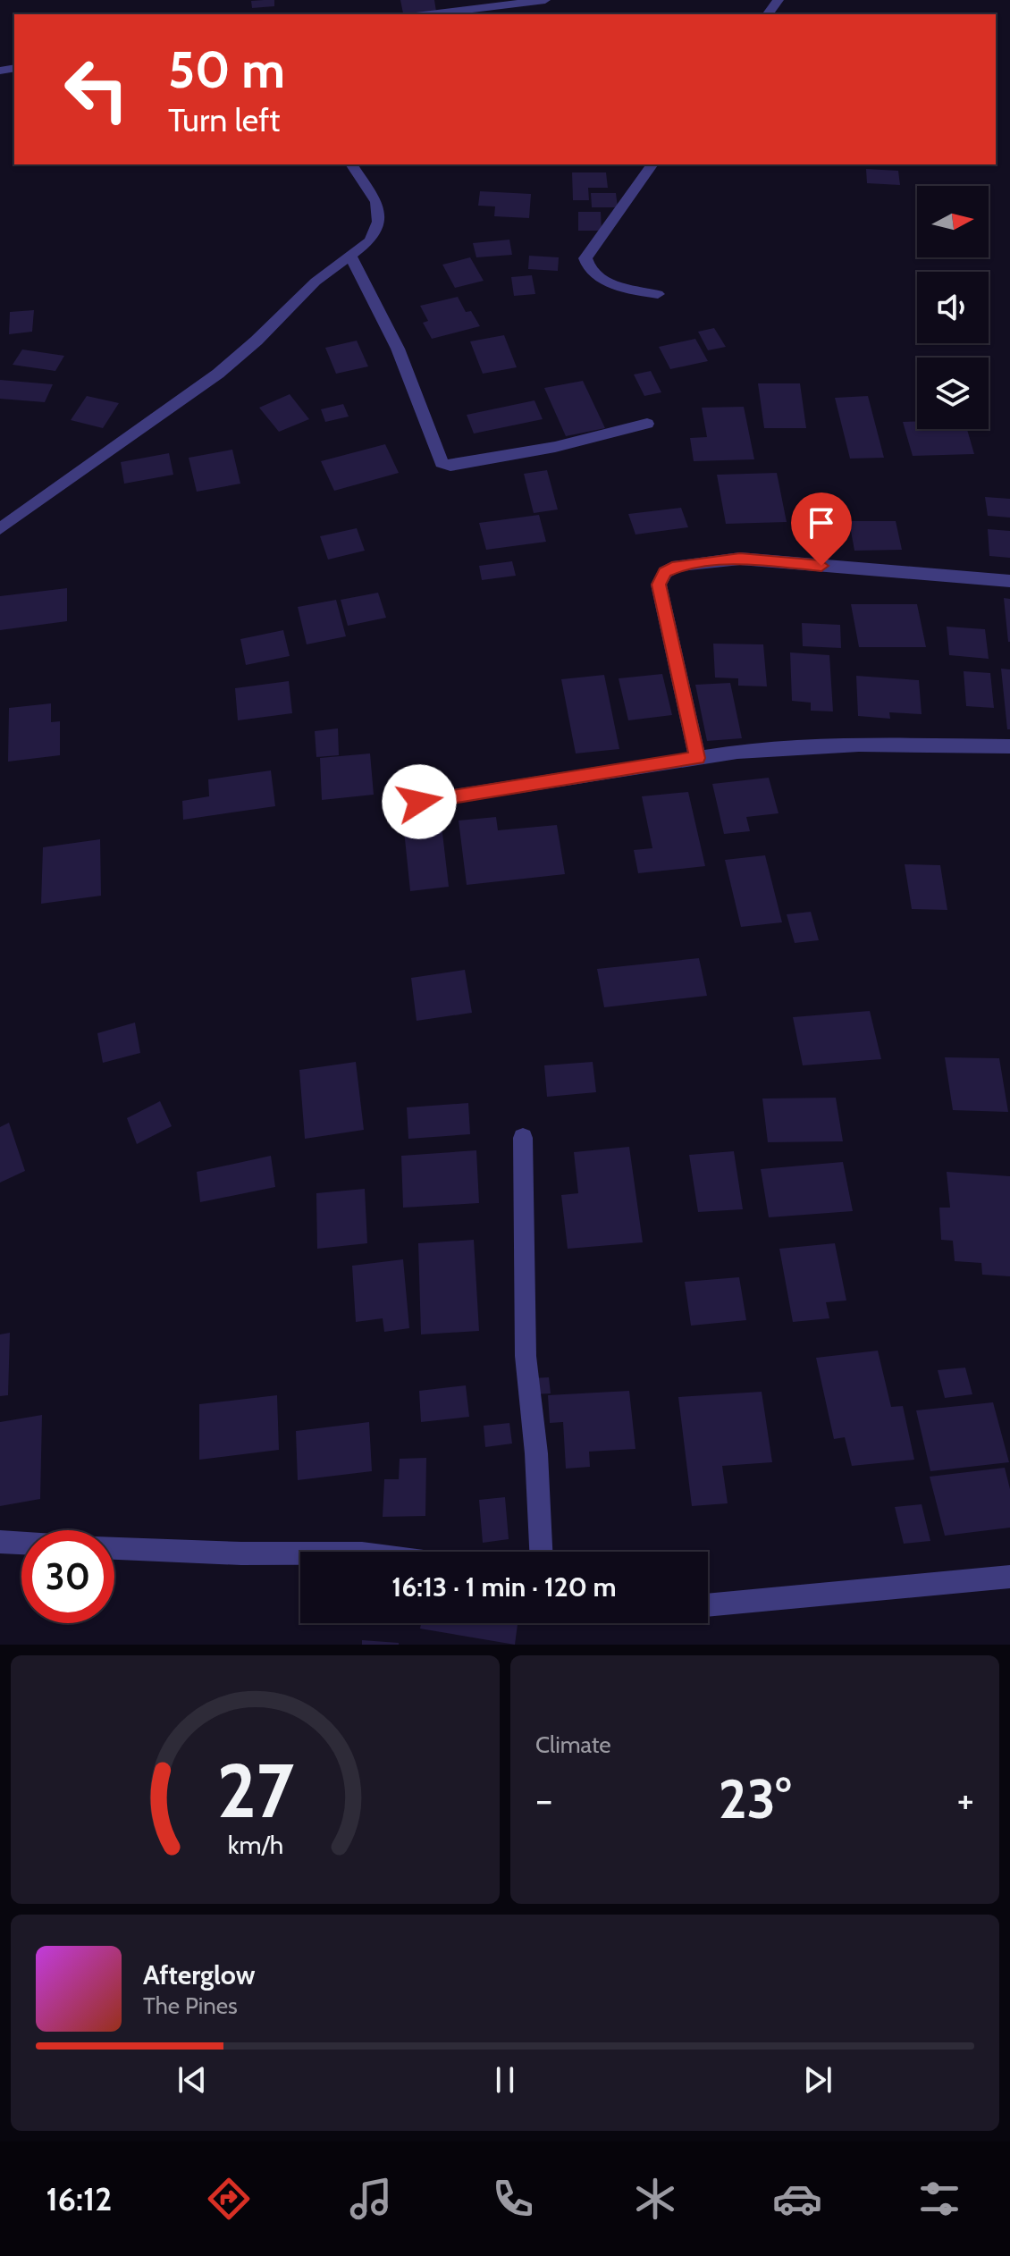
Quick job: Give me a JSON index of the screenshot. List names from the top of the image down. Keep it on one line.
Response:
{"north":"right","page":{"turn":["50 m","Turn left"],"limit":"30","trip":"16:13 · 1 min · 120 m","tile":"Climate","heat":["−","23°","+"],"song":["Afterglow","The Pines"],"tabs":"16:12","gauge":["27","km/h"]}}
